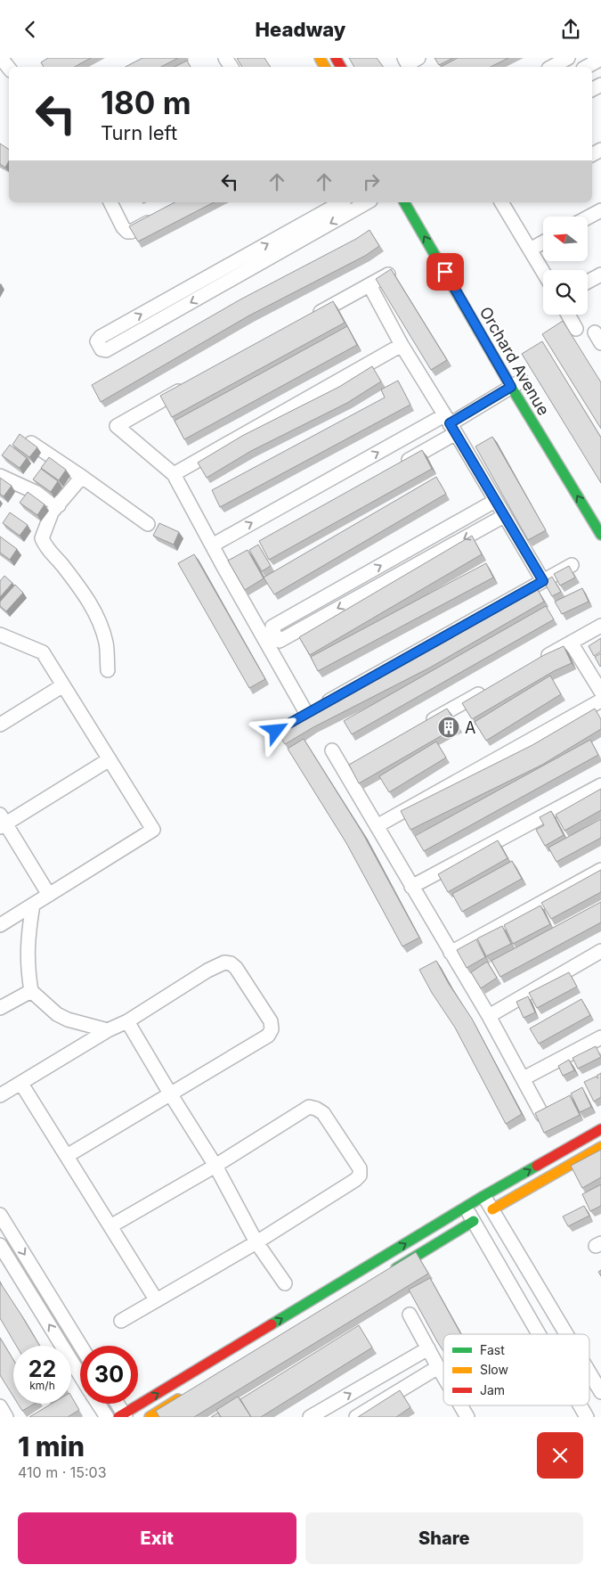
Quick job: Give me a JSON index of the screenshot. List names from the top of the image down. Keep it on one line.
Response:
{"streets":{"street":["Orchard Avenue"]},"places":{"building":["A"]},"legend":["Fast","Slow","Jam"],"north":"left","page":{"header":"Headway","turn":["180 m","Turn left"],"speed":"22 km/h","limit":"30","heading":["1 min","410 m · 15:03"],"buttons":["Exit","Share"]}}
